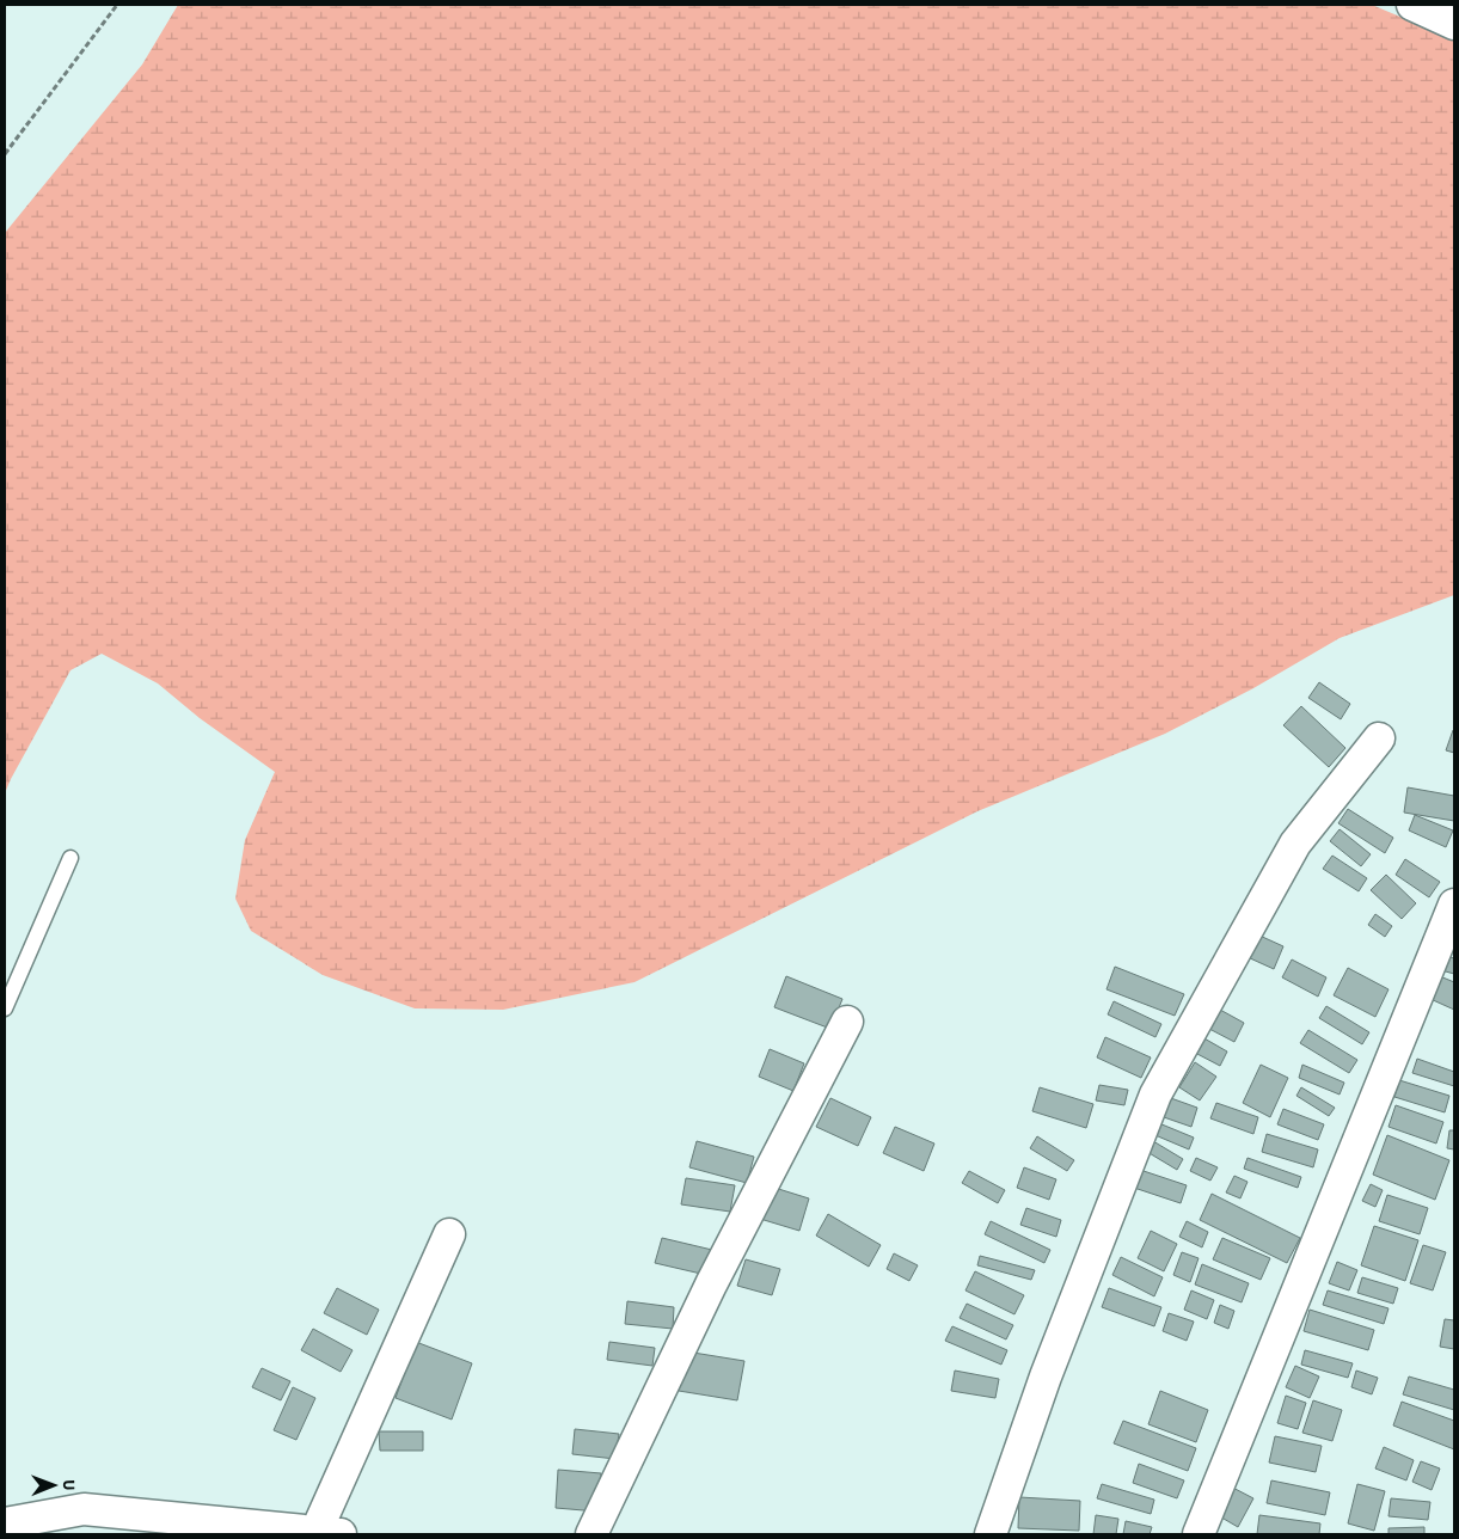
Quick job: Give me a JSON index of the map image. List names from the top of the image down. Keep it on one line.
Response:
{"north":"right"}
